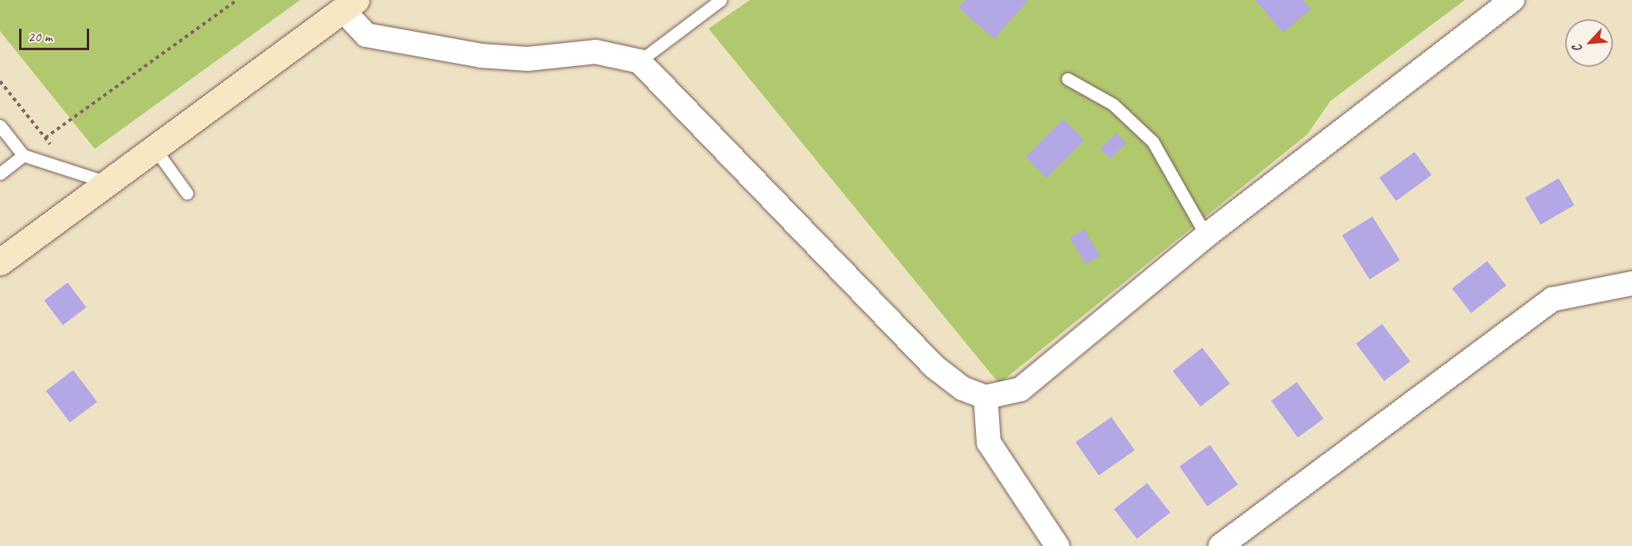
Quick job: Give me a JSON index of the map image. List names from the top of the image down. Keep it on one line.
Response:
{"scale_bar":"20 m","north":"bottom left"}
